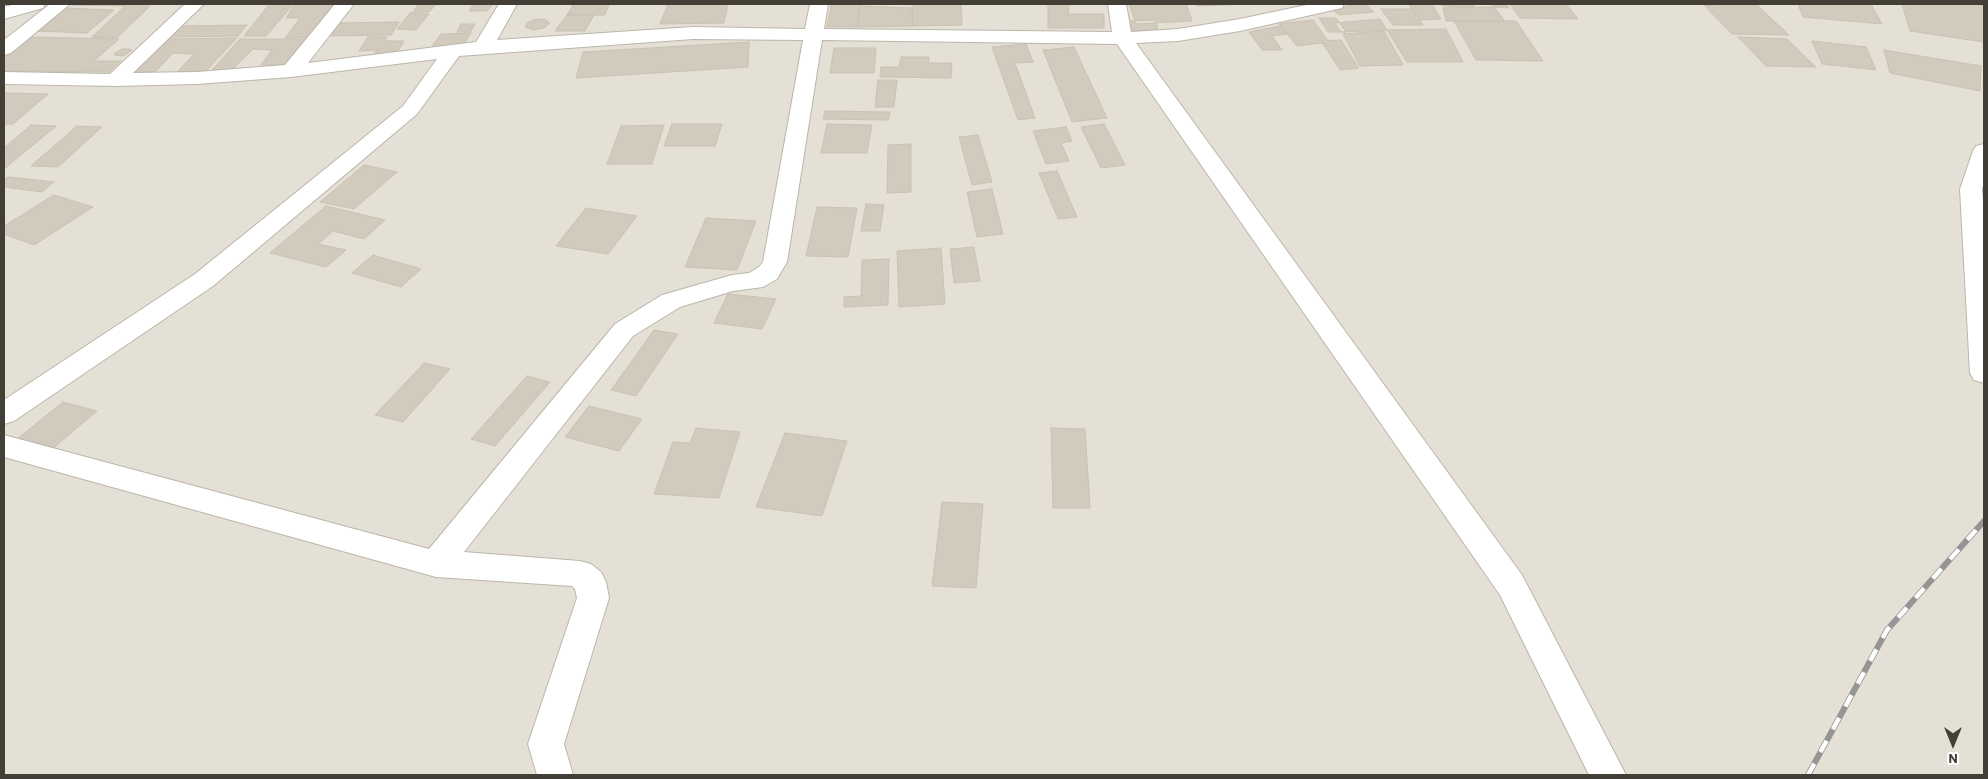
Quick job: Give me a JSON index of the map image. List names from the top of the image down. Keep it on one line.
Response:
{"north":"bottom"}
